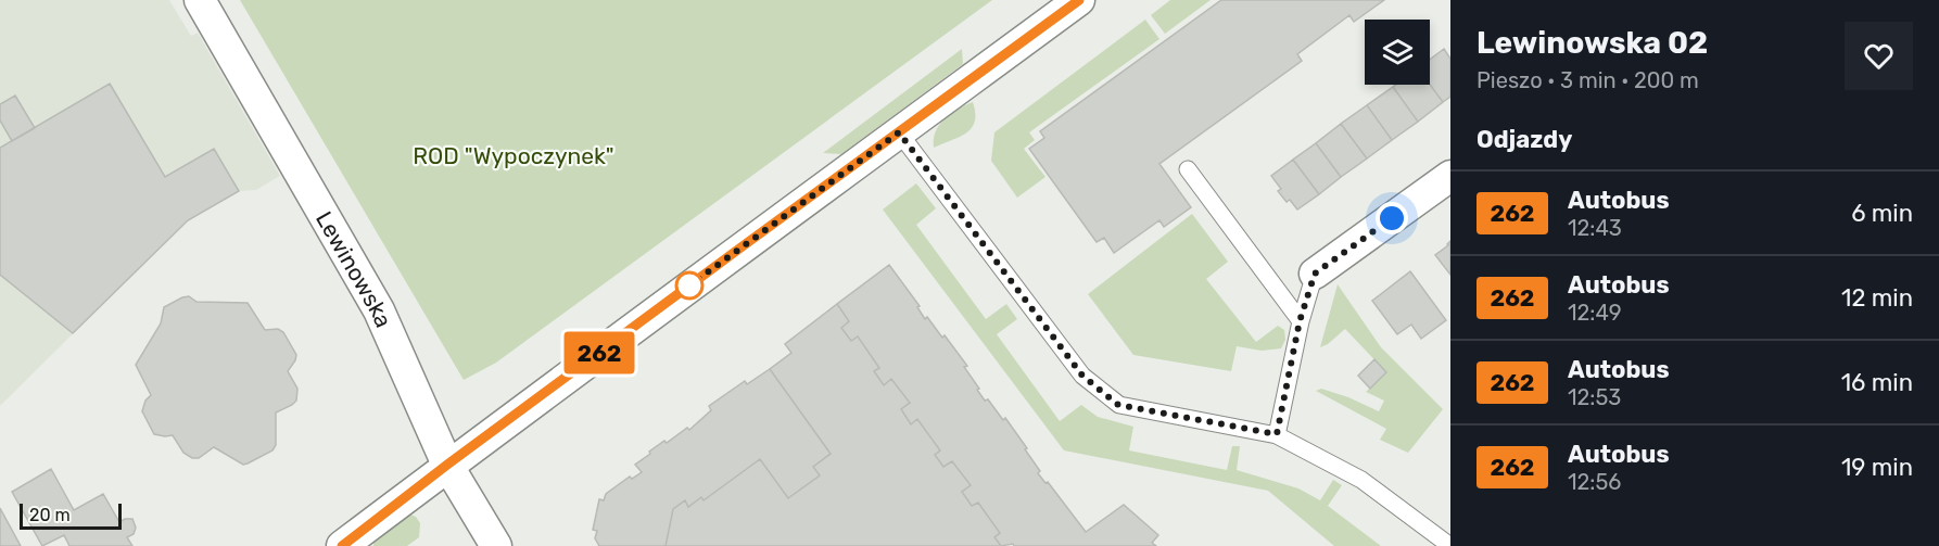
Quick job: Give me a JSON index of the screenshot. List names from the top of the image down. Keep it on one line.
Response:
{"streets":{"street":["Lewinowska"]},"parks":["ROD \"Wypoczynek\""],"lines":["bus line 262"],"scale_bar":"20 m","page":{"on_map":"262","heading":[["Lewinowska 02","Pieszo · 3 min · 200 m"],"Odjazdy"],"list":[{"mark":"262","name":"Autobus","note":"12:43","value":"6 min"},{"mark":"262","name":"Autobus","note":"12:49","value":"12 min"},{"mark":"262","name":"Autobus","note":"12:53","value":"16 min"},{"mark":"262","name":"Autobus","note":"12:56","value":"19 min"}],"scale":"20 m"}}
